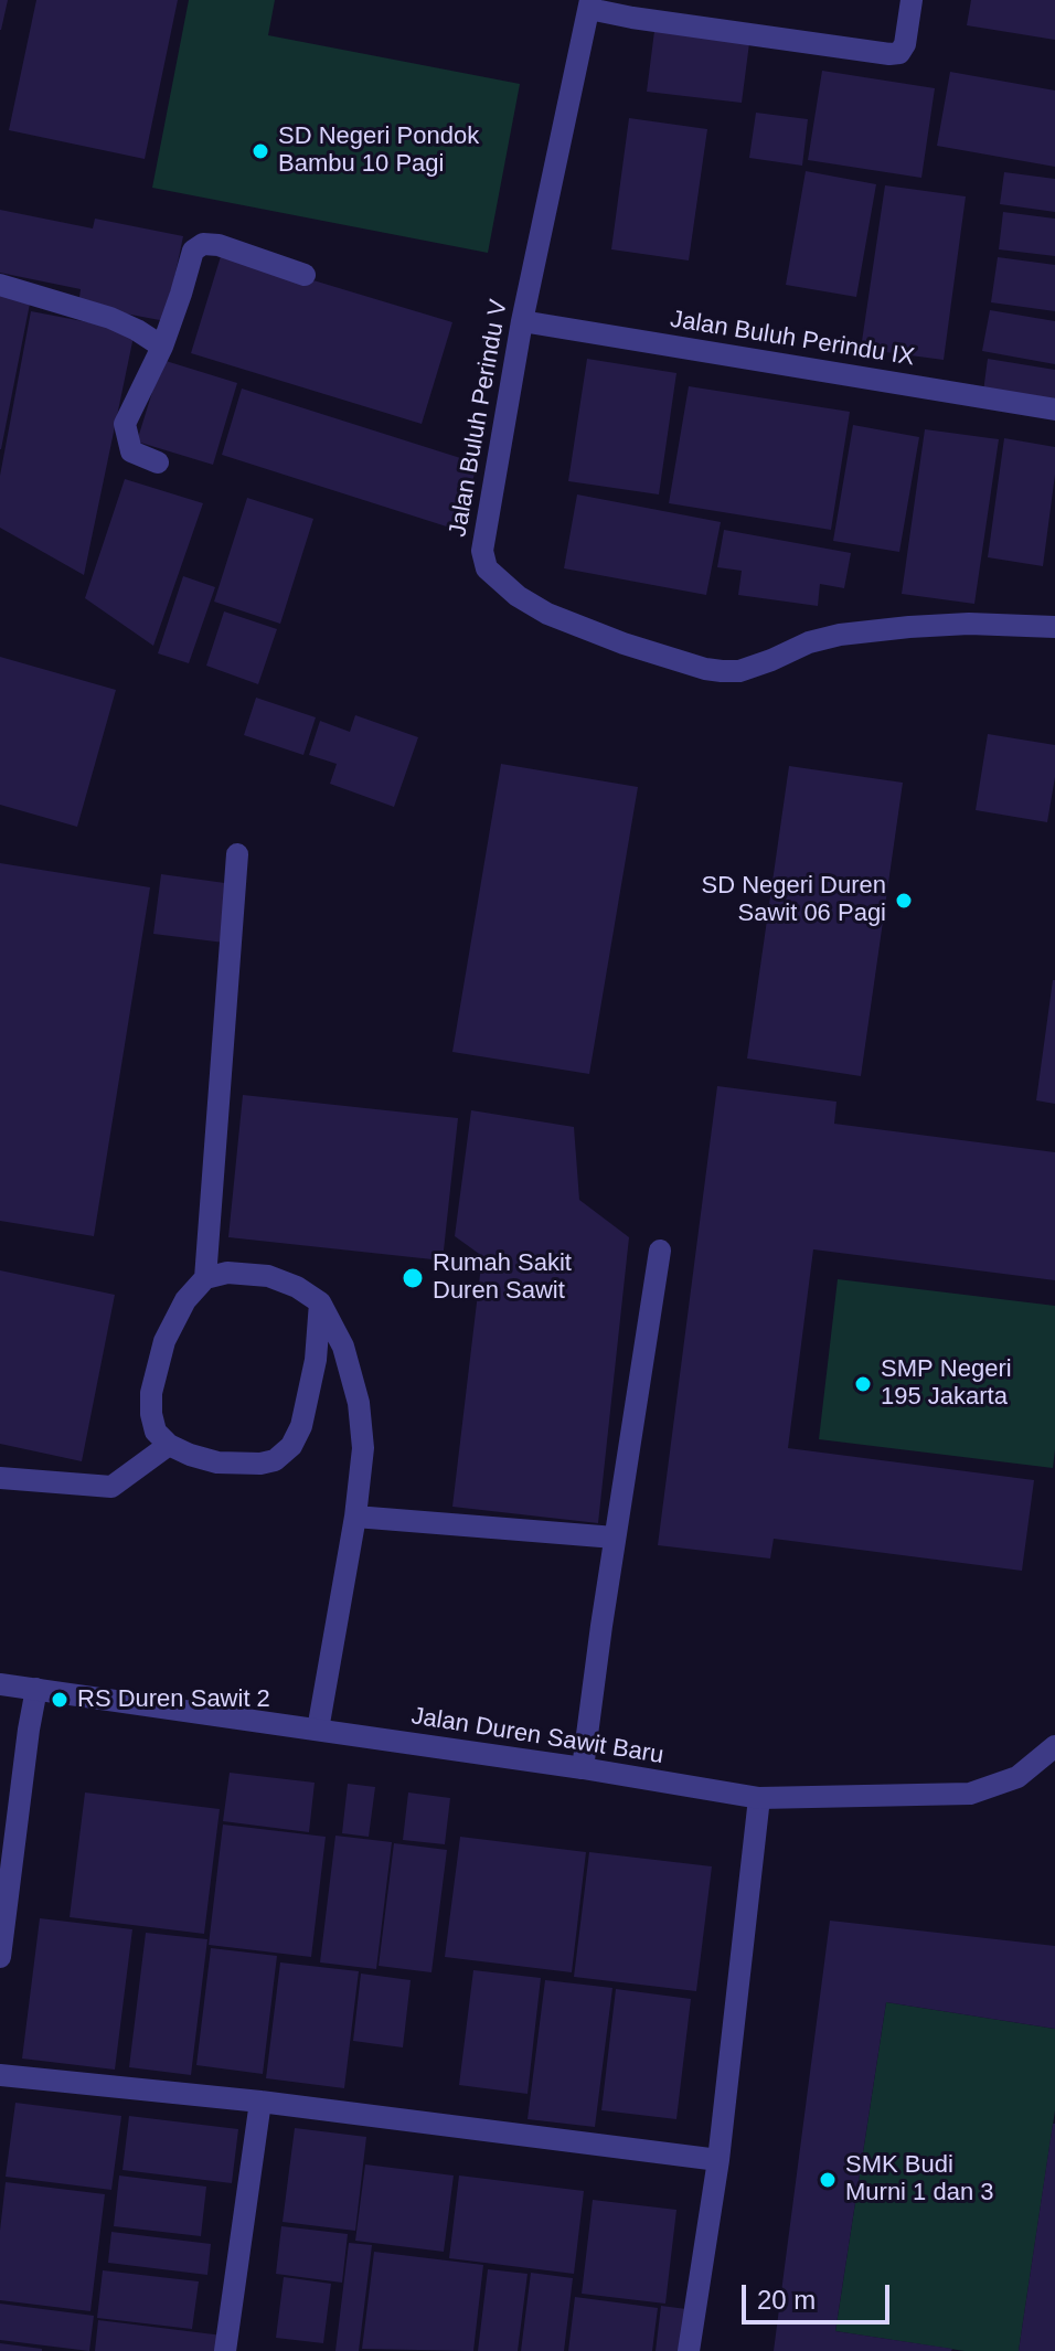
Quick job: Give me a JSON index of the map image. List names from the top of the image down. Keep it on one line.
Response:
{"streets":{"street":["Jalan Buluh Perindu IX","Jalan Buluh Perindu V","Jalan Duren Sawit Baru"]},"crossings":[["Jalan Buluh Perindu IX","Jalan Buluh Perindu V"]],"places":["SD Negeri Pondok Bambu 10 Pagi","SD Negeri Duren Sawit 06 Pagi","Rumah Sakit Duren Sawit","SMP Negeri 195 Jakarta","RS Duren Sawit 2","SMK Budi Murni 1 dan 3"],"scale_bar":"20 m"}
